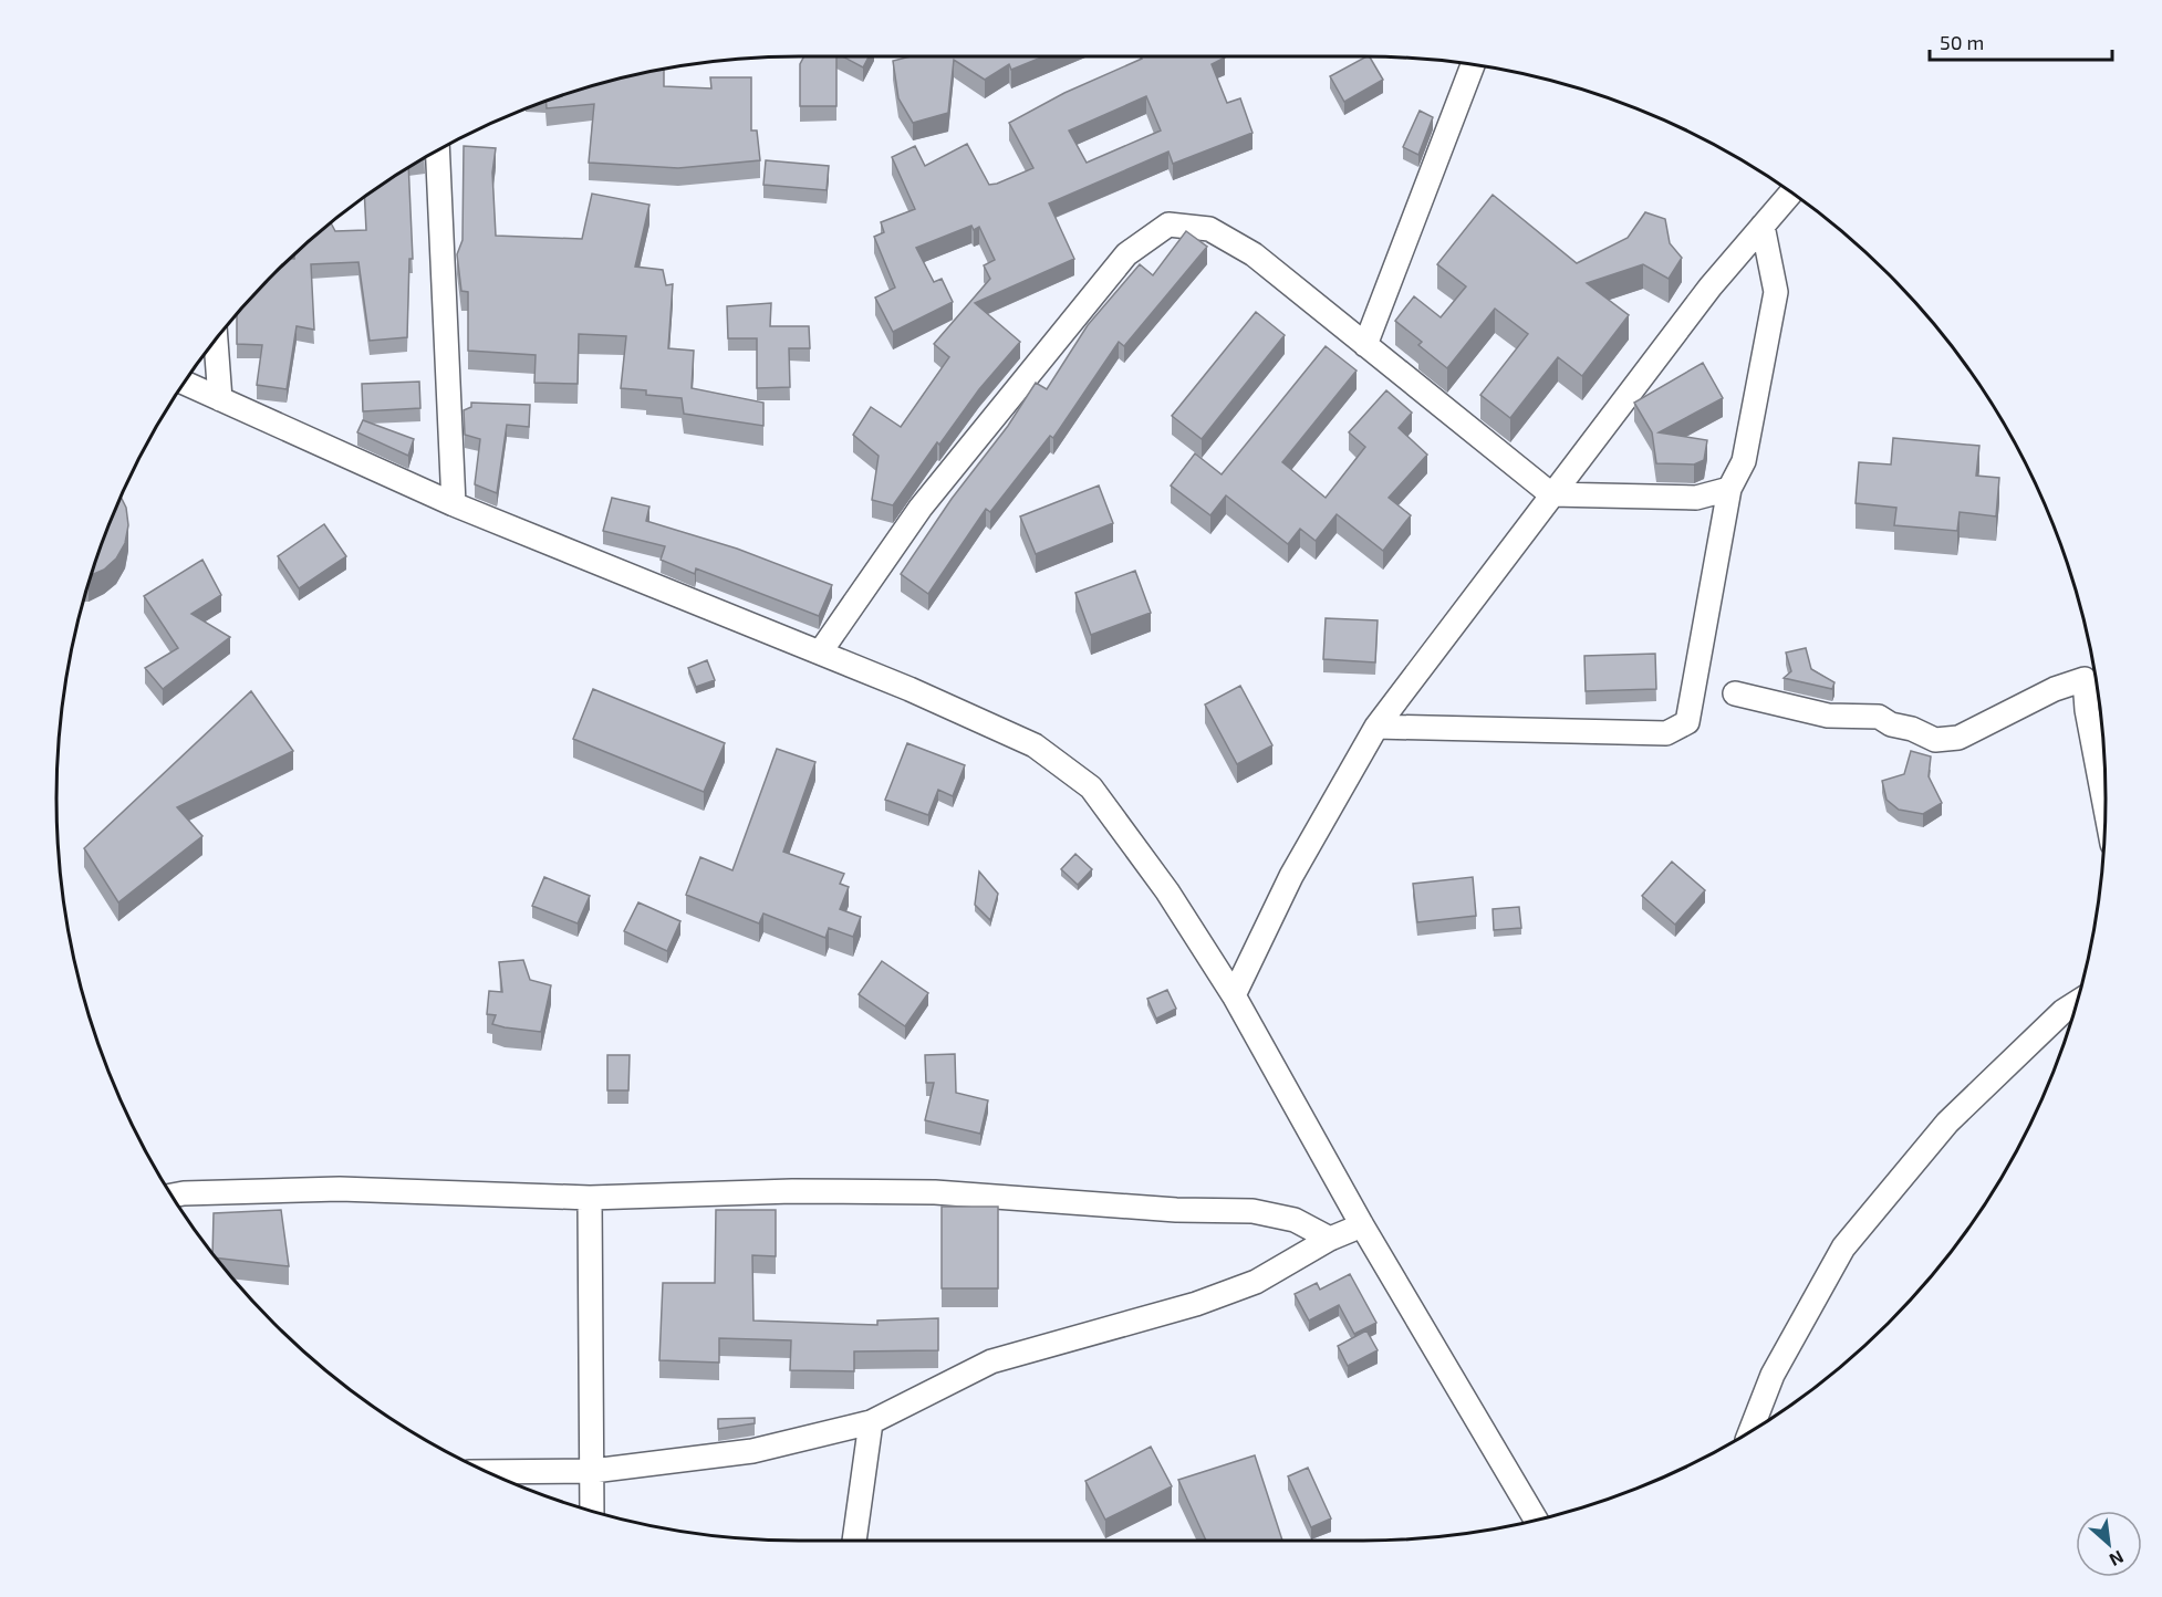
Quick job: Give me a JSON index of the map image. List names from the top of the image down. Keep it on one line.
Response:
{"scale_bar":"50 m","north":"bottom right"}
